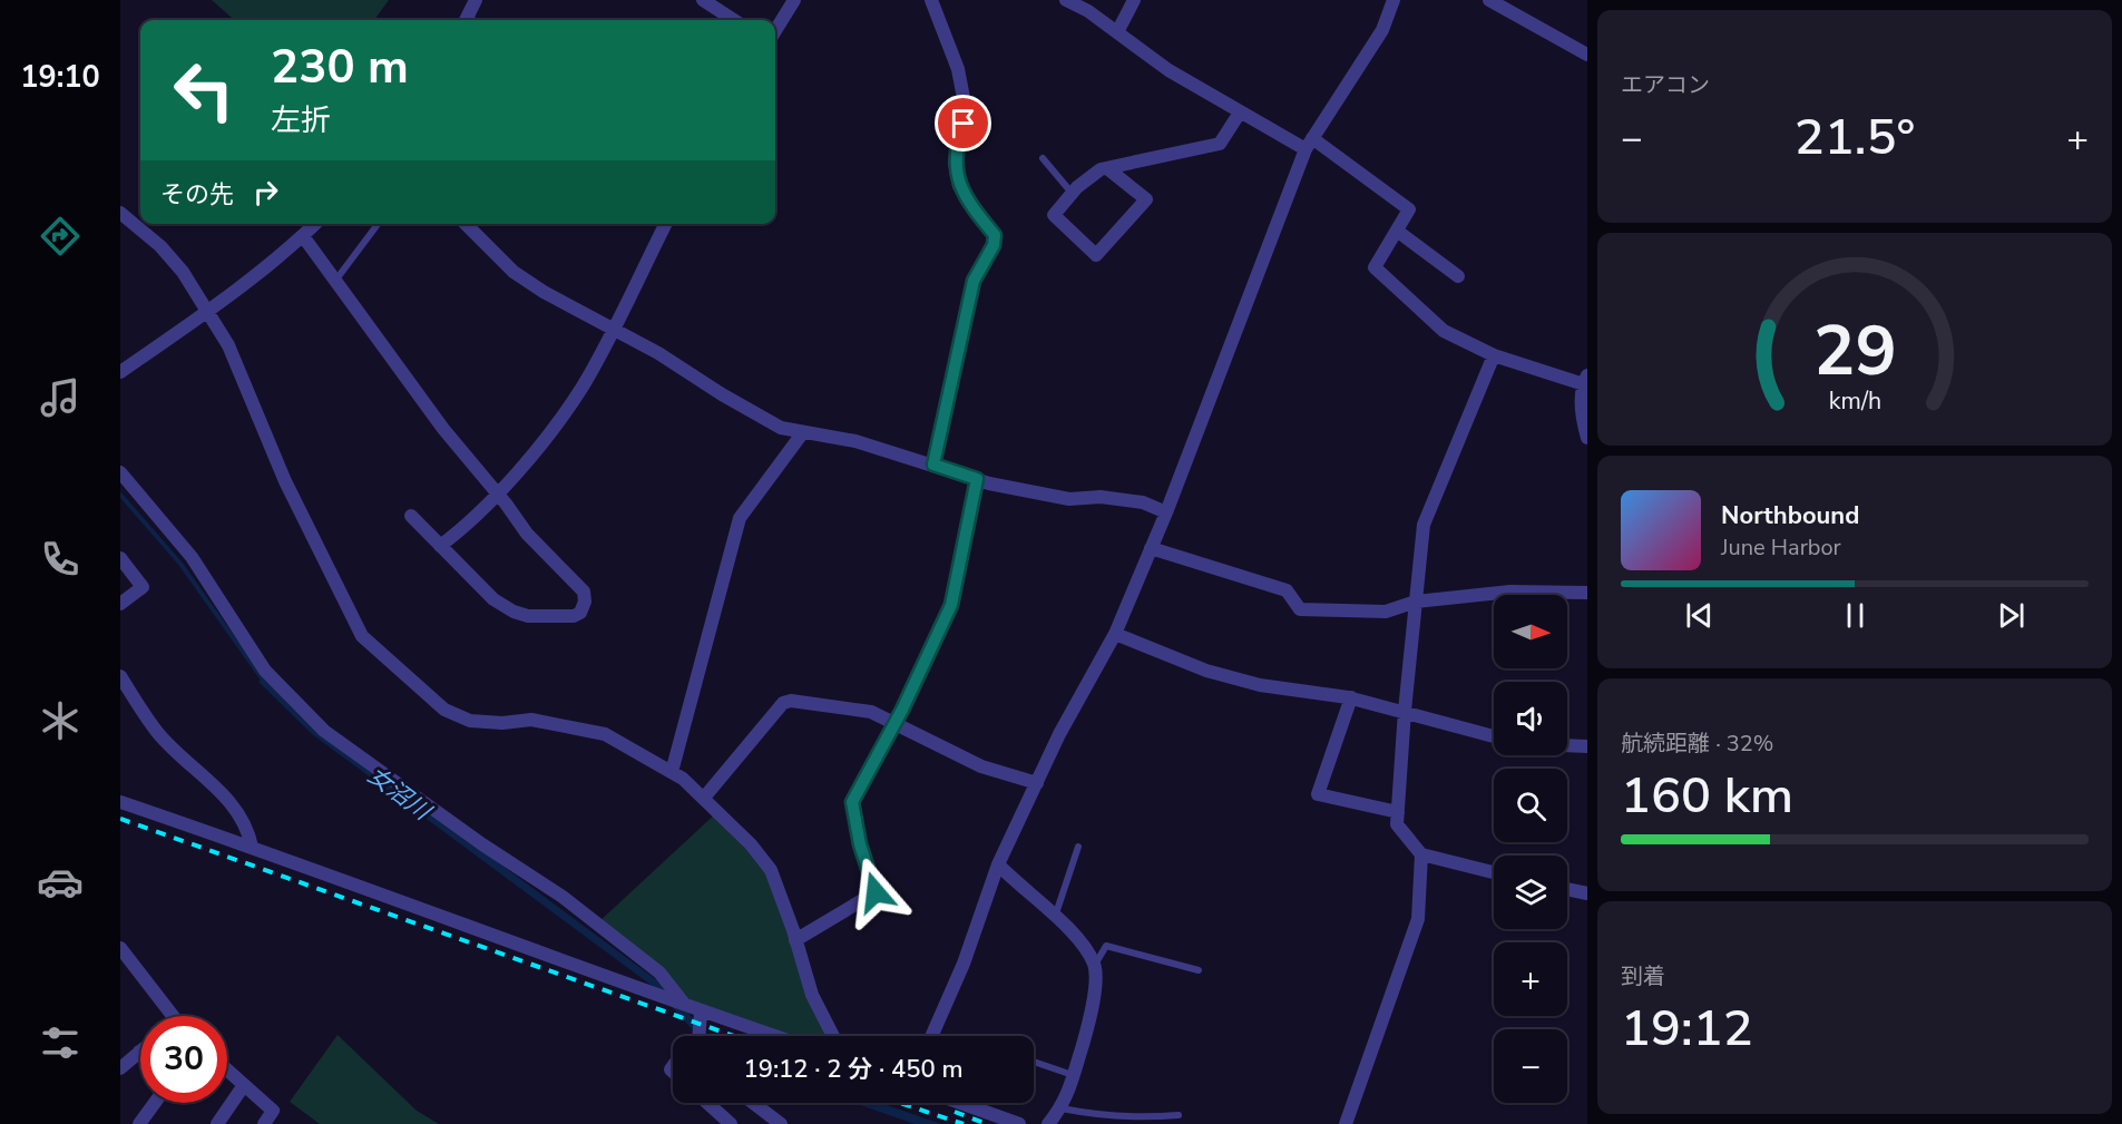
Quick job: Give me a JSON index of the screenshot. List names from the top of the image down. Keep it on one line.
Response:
{"water":["女沼川"],"north":"right","page":{"tabs":"19:10","tile":["エアコン",["航続距離 · 32%","160 km"],["到着","19:12"]],"turn":["230 m","左折"],"heat":["−","21.5°","+"],"then":"その先","song":["Northbound","June Harbor"],"map_buttons":["+","−"],"limit":"30","trip":"19:12 · 2 分 · 450 m","gauge":["29","km/h"]}}
